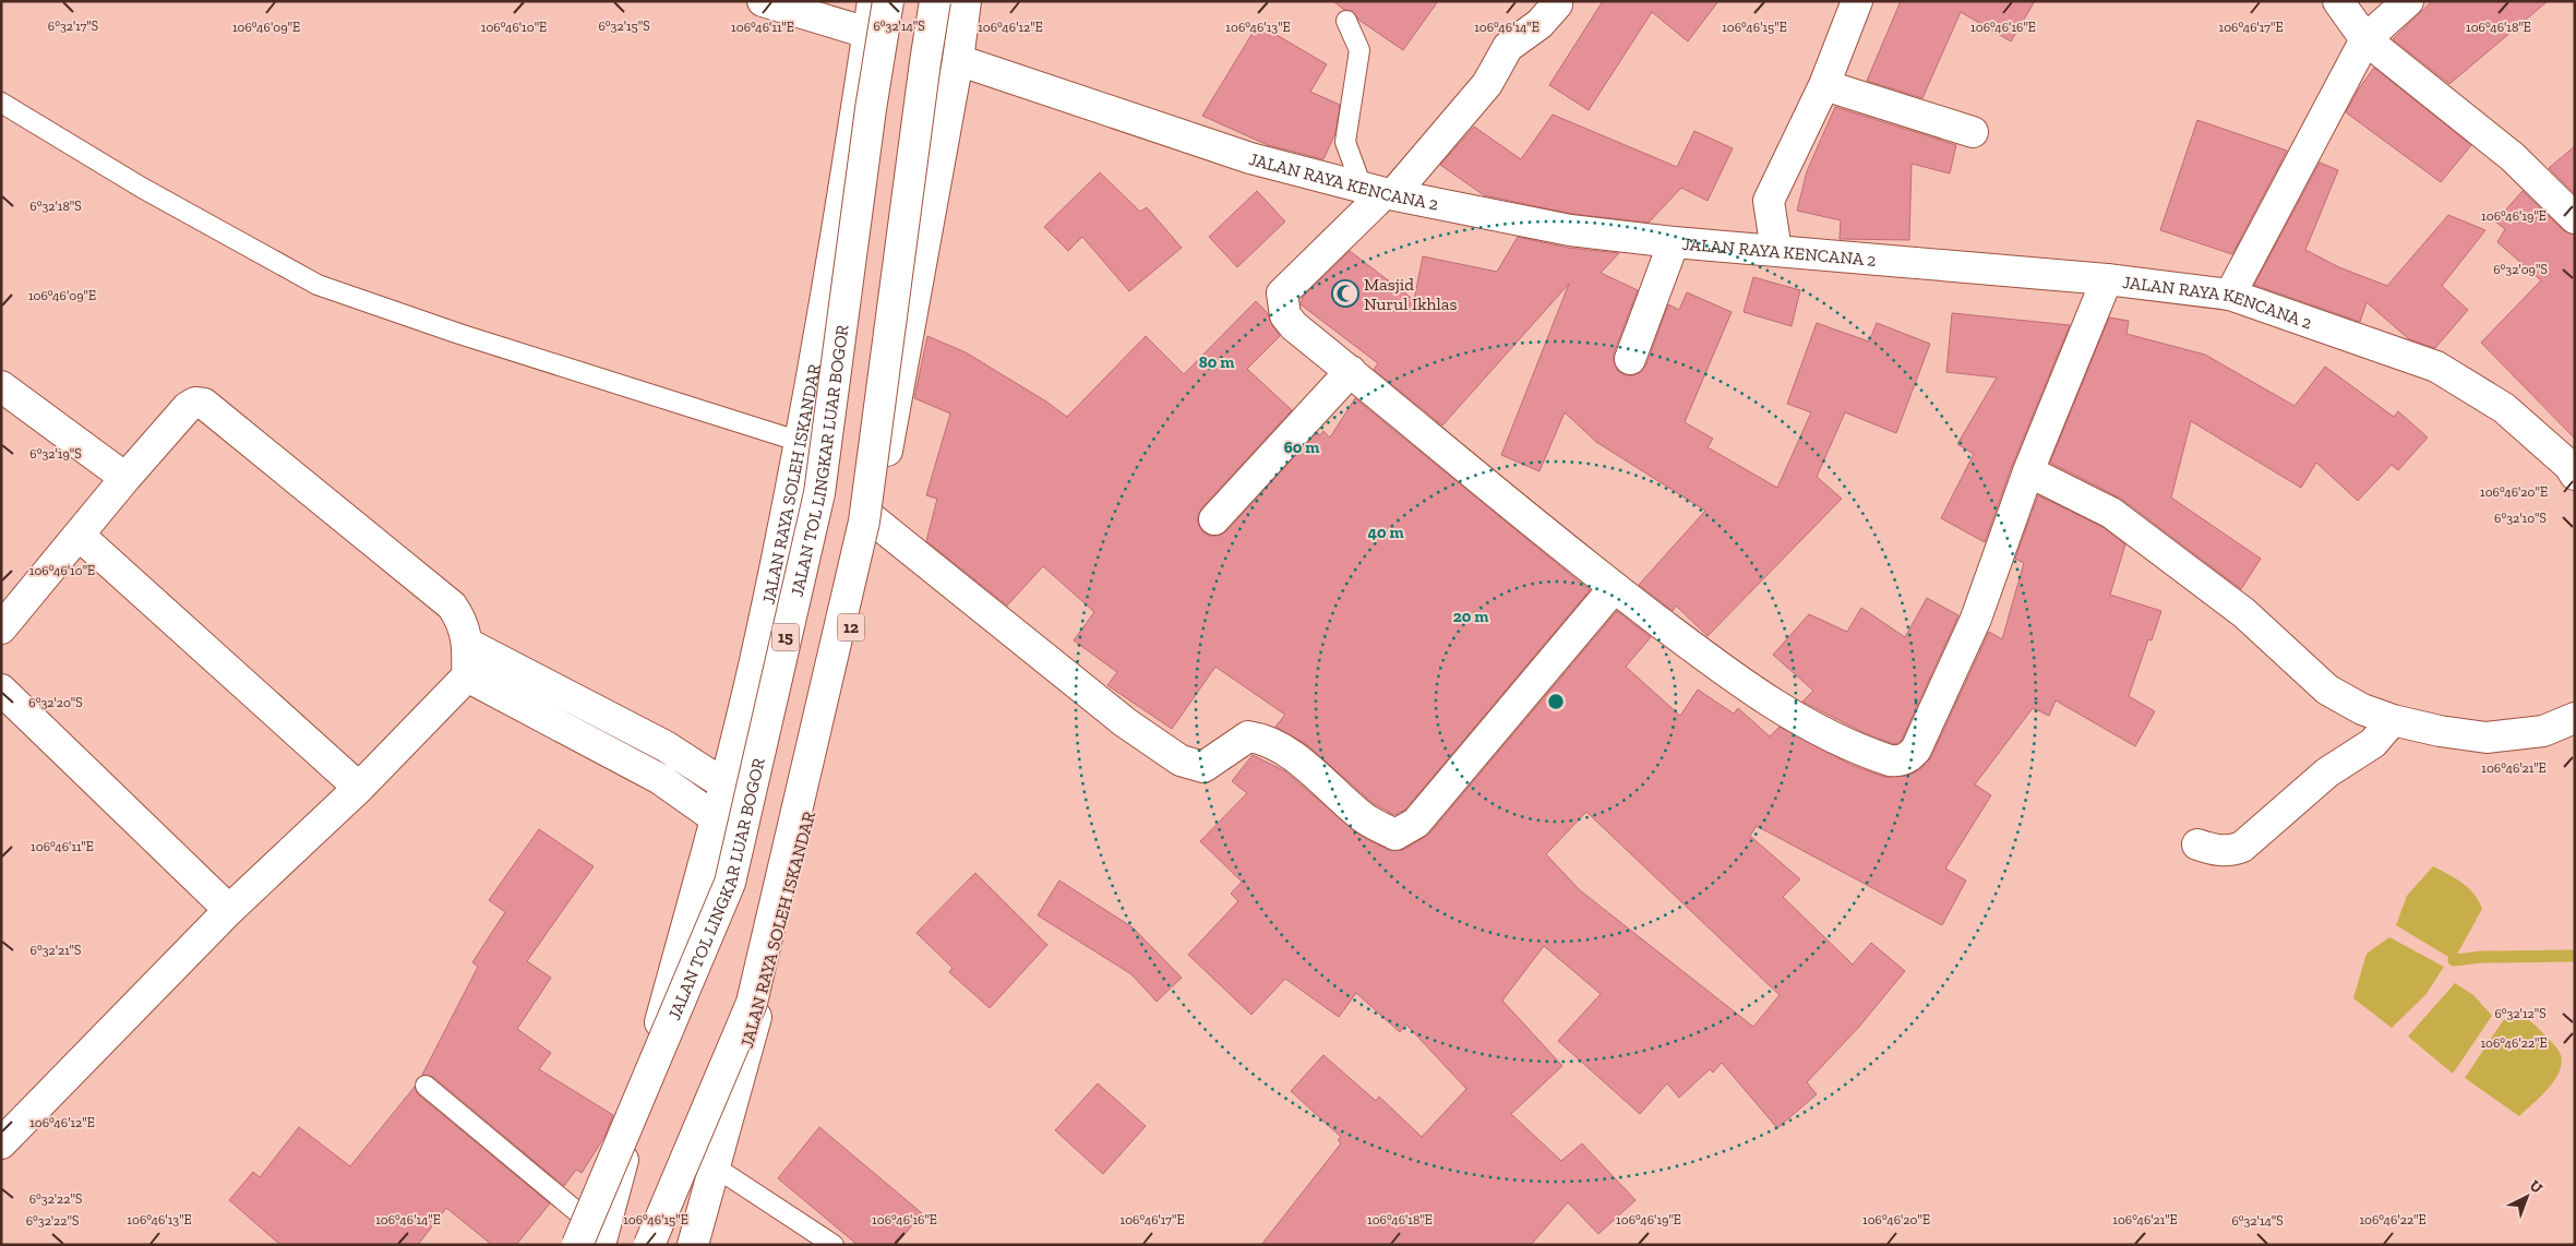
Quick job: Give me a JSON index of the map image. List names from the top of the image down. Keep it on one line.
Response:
{"streets":{"main road":["JALAN RAYA KENCANA 2","JALAN TOL LINGKAR LUAR BOGOR","JALAN RAYA SOLEH ISKANDAR","12","15"]},"crossings":[["JALAN RAYA KENCANA 2","JALAN RAYA SOLEH ISKANDAR"],["JALAN TOL LINGKAR LUAR BOGOR","JALAN RAYA SOLEH ISKANDAR"]],"places":{"mosque":["Masjid Nurul Ikhlas"]},"north":"top right","coordinates":["6°32'17\"S","6°32'15\"S","6°32'14\"S","106°46'09\"E","106°46'10\"E","106°46'11\"E","106°46'12\"E","106°46'13\"E","106°46'14\"E","106°46'15\"E","106°46'16\"E","106°46'18\"E","106°46'17\"E","6°32'18\"S","106°46'19\"E","6°32'09\"S","6°32'19\"S","106°46'20\"E","6°32'10\"S","6°32'20\"S","106°46'21\"E","6°32'21\"S","6°32'12\"S","106°46'22\"E","6°32'22\"S"],"rings":["80 m","60 m","40 m","20 m"]}
